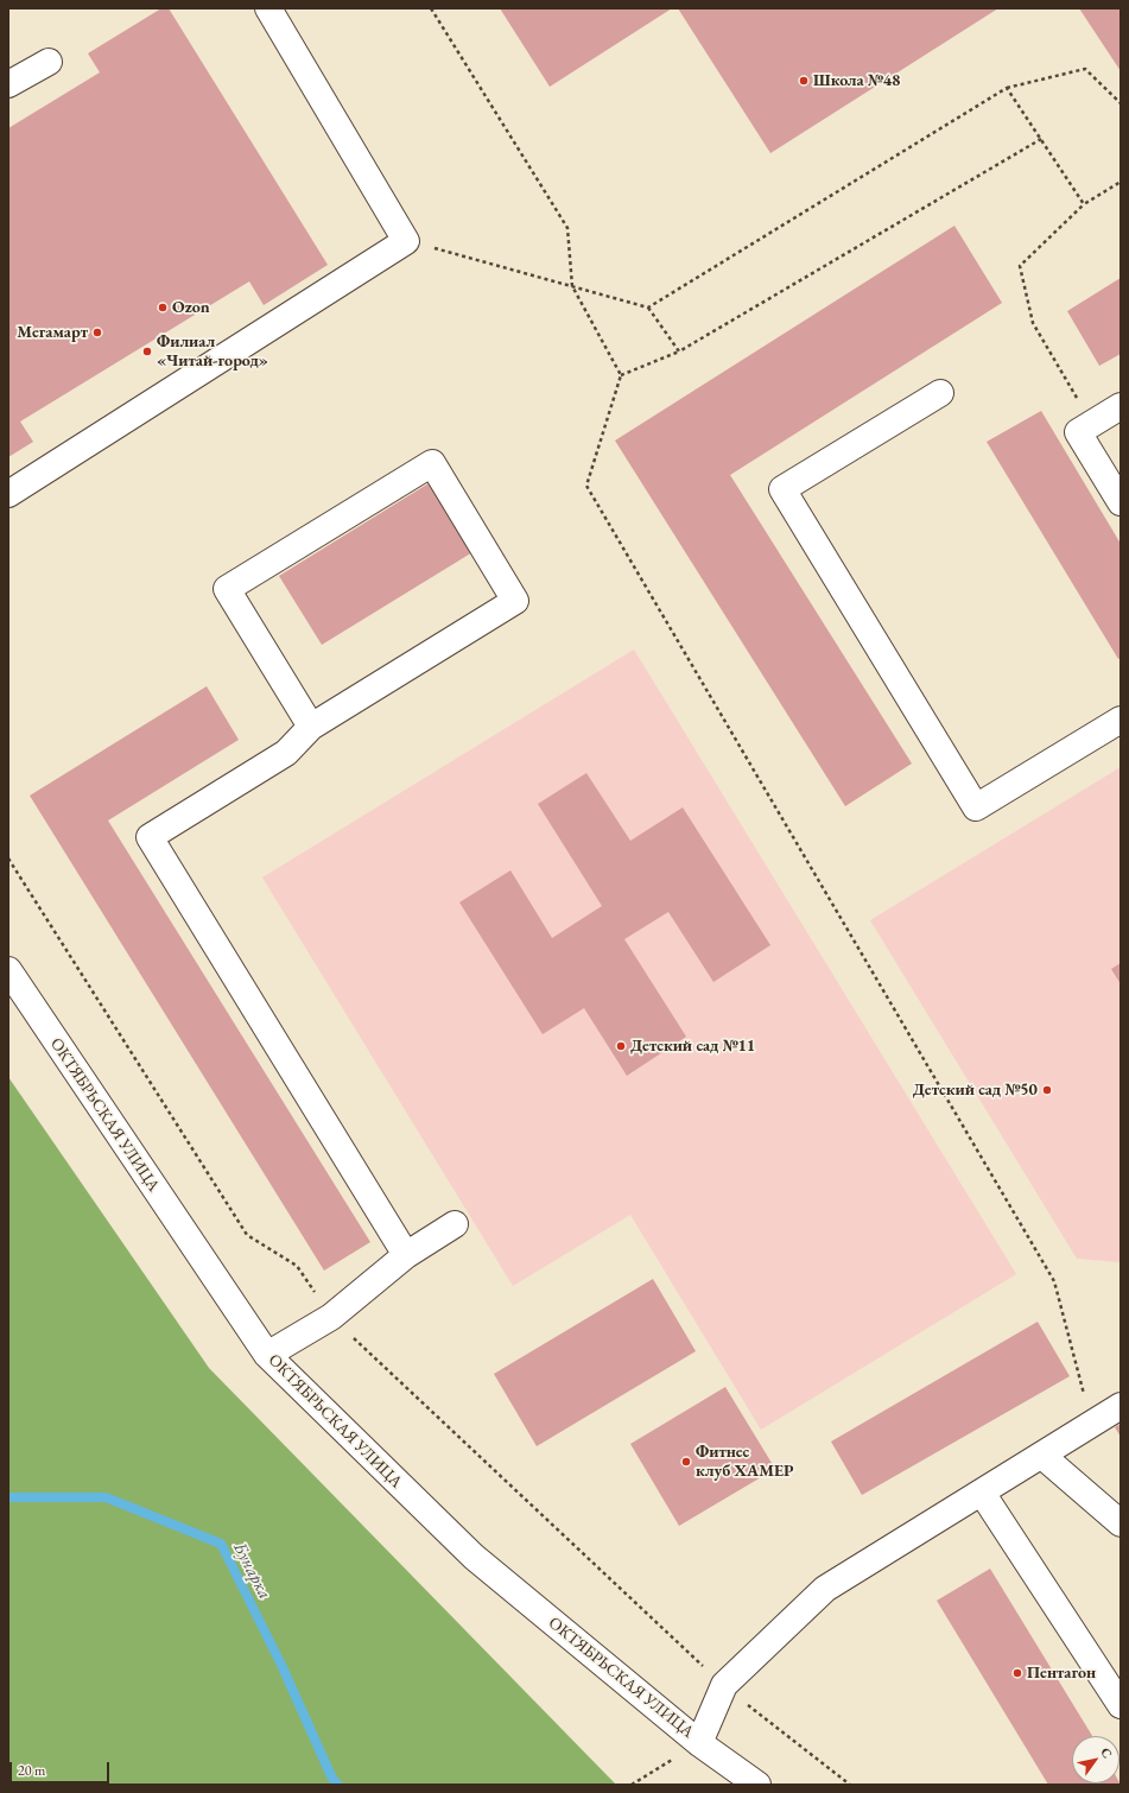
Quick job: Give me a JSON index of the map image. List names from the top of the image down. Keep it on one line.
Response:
{"streets":{"street":["ОКТЯБРЬСКАЯ УЛИЦА"]},"water":["Бунарка"],"places":["Школа №48","Ozon","Мегамарт","Филиал «Читай-город»","Детский сад №11","Детский сад №50","Фитнес клуб ХАМЕР","Пентагон"],"scale_bar":"20 m","north":"top right"}
